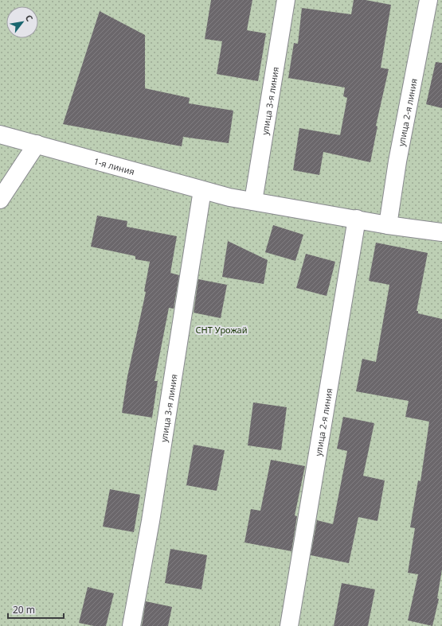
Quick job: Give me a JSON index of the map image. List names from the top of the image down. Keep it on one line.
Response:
{"streets":{"street":["улица 3-я линия","улица 2-я линия","1-я линия"]},"crossings":[["улица 3-я линия","1-я линия"],["улица 2-я линия","1-я линия"]],"parks":["СНТ Урожай"],"scale_bar":"20 m","north":"top right"}
